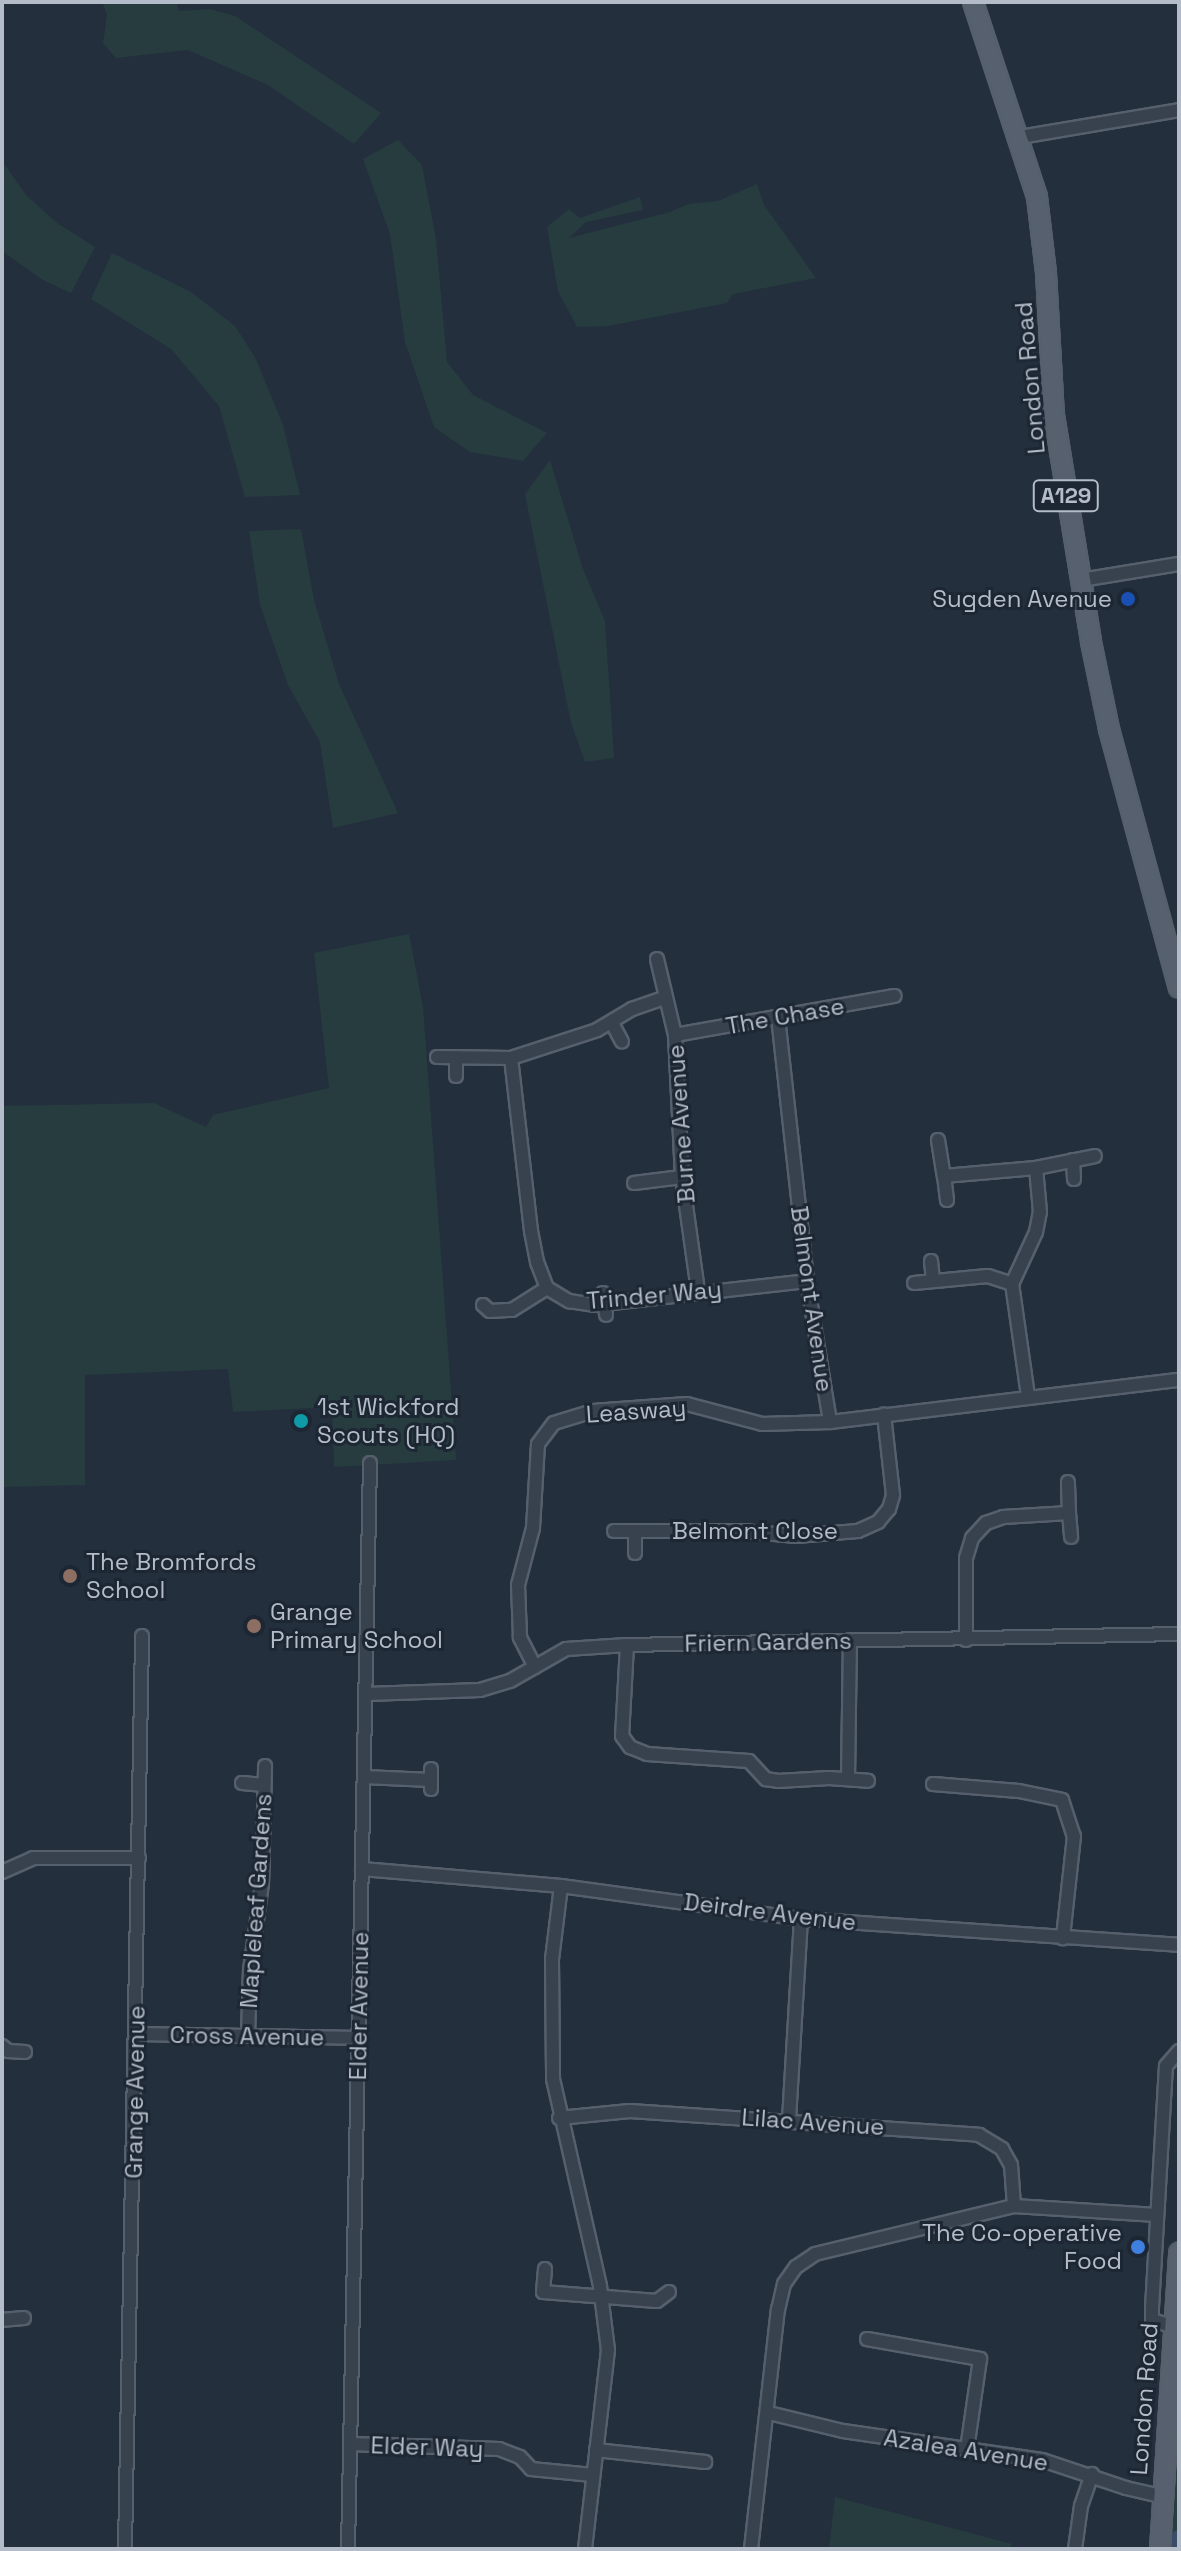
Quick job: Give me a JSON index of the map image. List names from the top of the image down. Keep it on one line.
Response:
{"streets":{"main road":["London Road","A129"],"street":["The Chase","Burne Avenue","Trinder Way","Belmont Avenue","Leasway","Belmont Close","Friern Gardens","Mapleleaf Gardens","Deirdre Avenue","Elder Avenue","Cross Avenue","Grange Avenue","Lilac Avenue","Elder Way","Azalea Avenue"]},"crossings":[["London Road","Azalea Avenue"],["The Chase","Burne Avenue"],["The Chase","Belmont Avenue"],["Burne Avenue","Trinder Way"],["Trinder Way","Belmont Avenue"],["Belmont Avenue","Leasway"],["Belmont Avenue","Belmont Close"],["Leasway","Friern Gardens"],["Friern Gardens","Elder Avenue"],["Mapleleaf Gardens","Cross Avenue"],["Deirdre Avenue","Elder Avenue"],["Elder Avenue","Cross Avenue"],["Elder Avenue","Elder Way"],["Cross Avenue","Grange Avenue"]],"places":["Sugden Avenue","1st Wickford Scouts (HQ)","The Bromfords School","Grange Primary School","The Co-operative Food"]}
